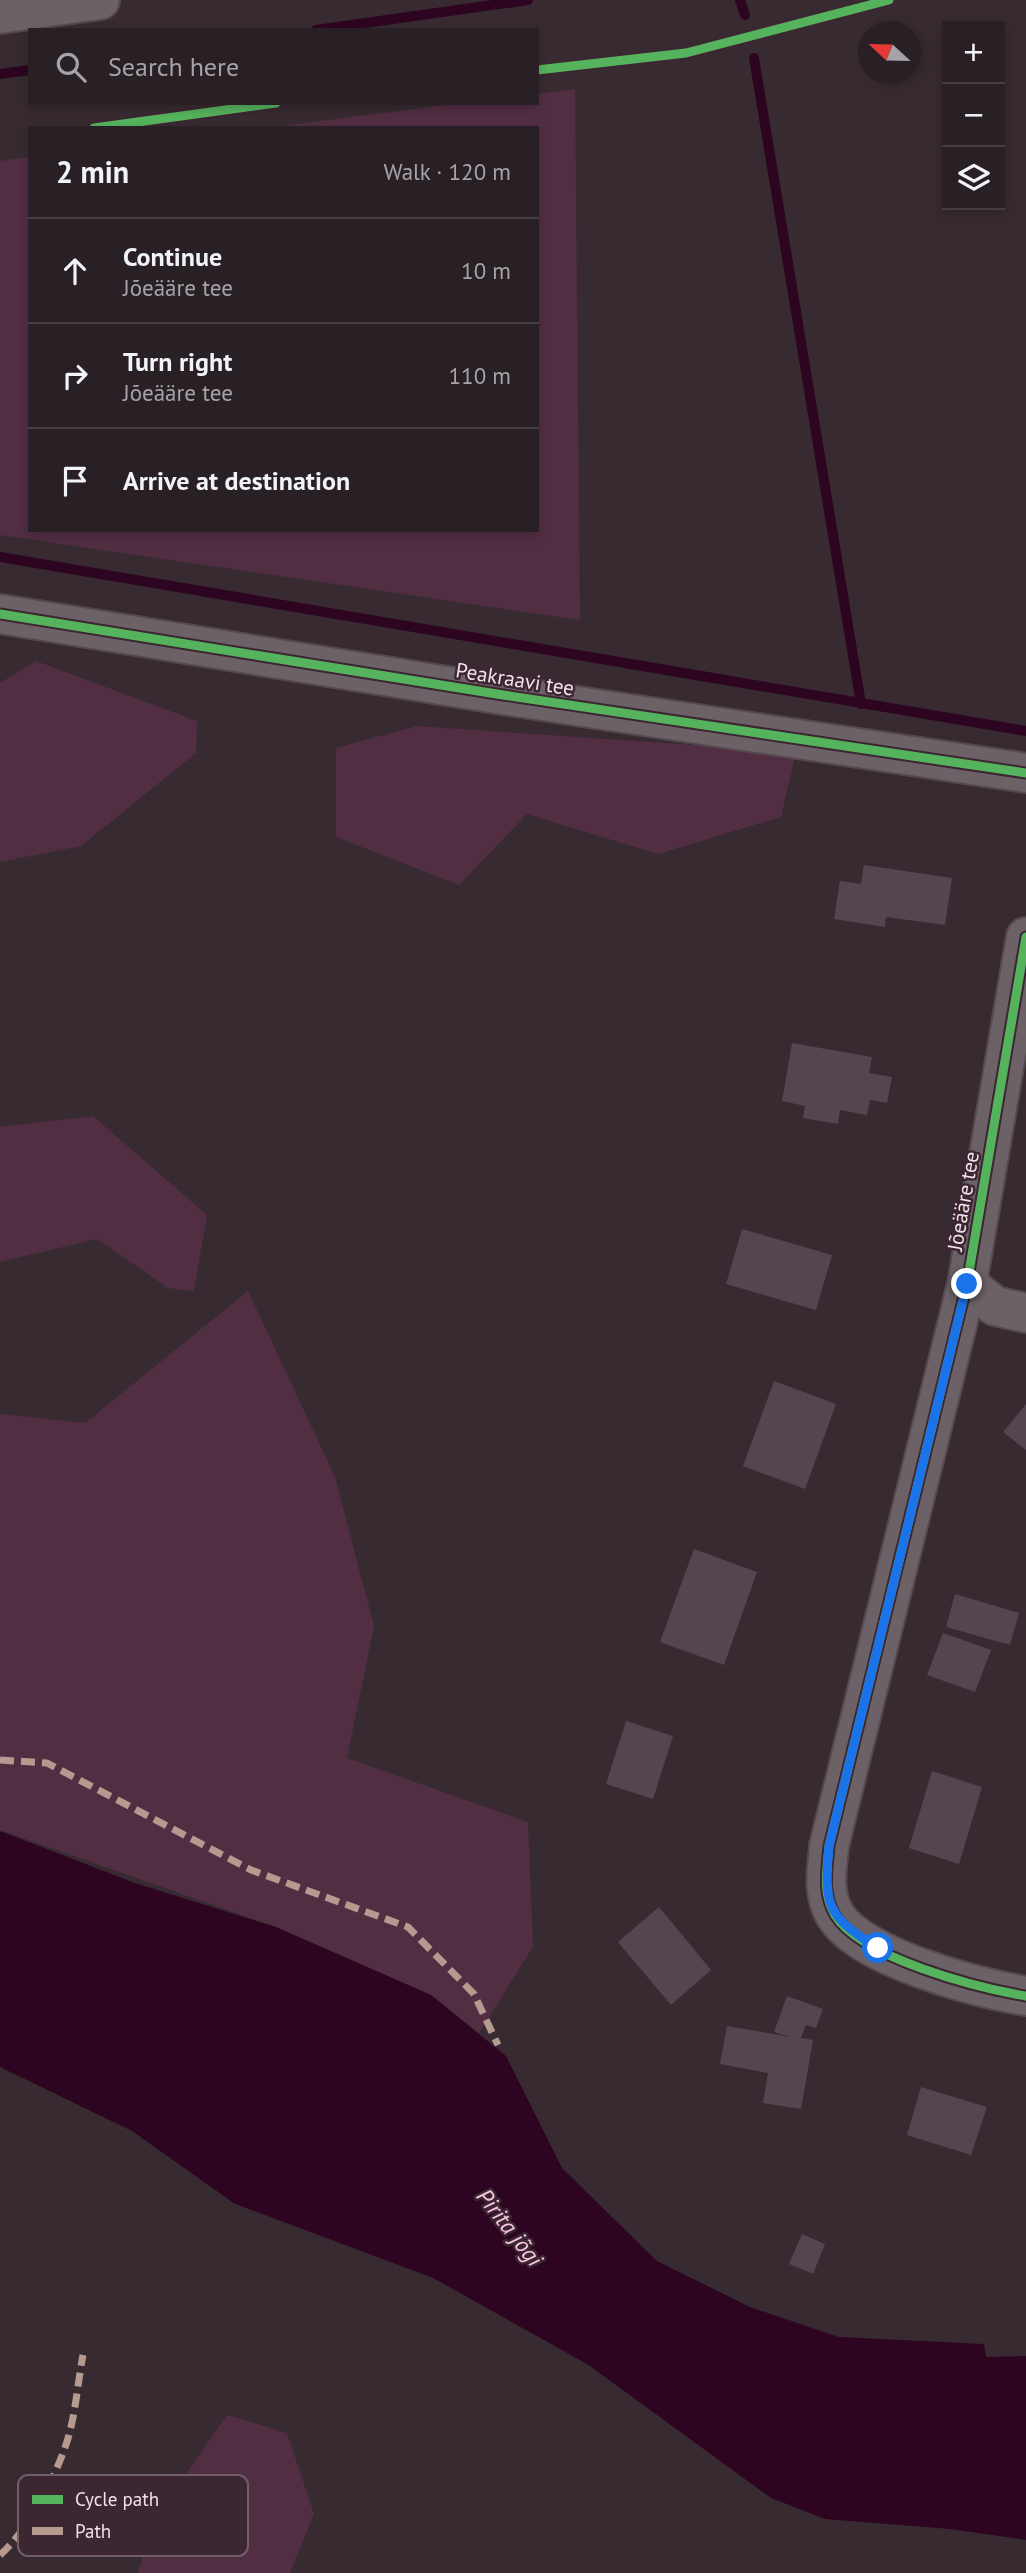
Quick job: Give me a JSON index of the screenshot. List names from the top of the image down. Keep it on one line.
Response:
{"streets":{"street":["Peakraavi tee","Jõeääre tee"]},"water":["Pirita jõgi"],"legend":["Cycle path","Path"],"north":"left","page":{"map_buttons":["+","−"],"search":"Search here","heading":["2 min","Walk · 120 m"],"list":[["Continue","Jõeääre tee","10 m"],["Turn right","Jõeääre tee","110 m"],"Arrive at destination"]}}
